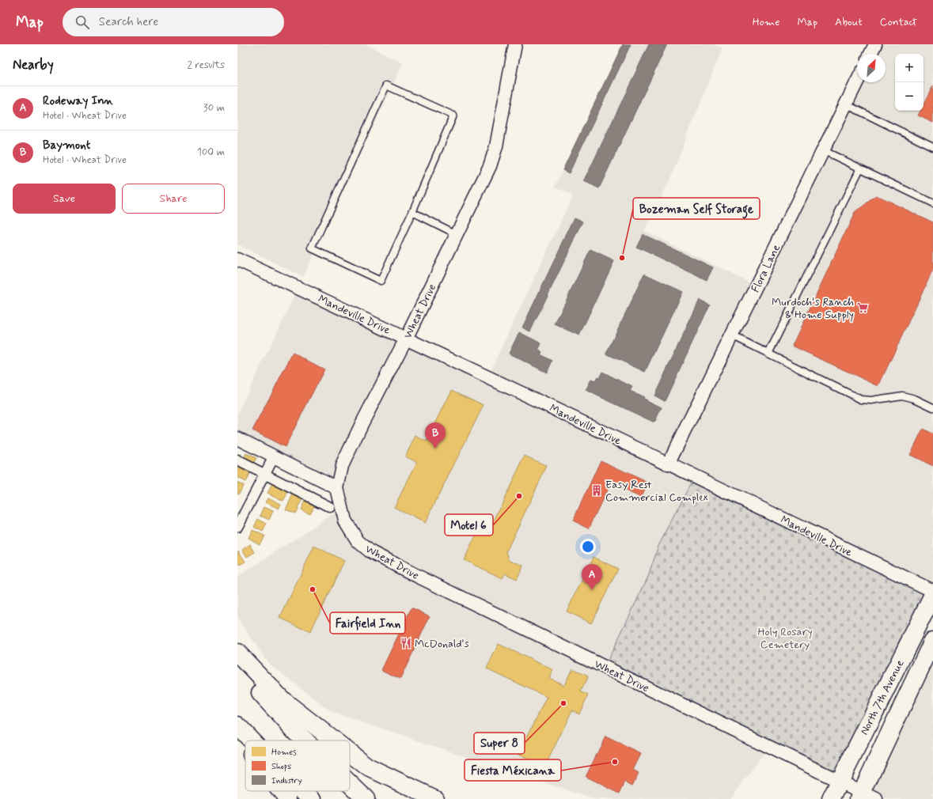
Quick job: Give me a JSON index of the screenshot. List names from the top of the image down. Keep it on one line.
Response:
{"streets":{"main road":["North 7th Avenue"],"street":["Flora Lane","Wheat Drive","Mandeville Drive"]},"crossings":[["Flora Lane","Mandeville Drive"],["Wheat Drive","Mandeville Drive"],["Wheat Drive","North 7th Avenue"]],"parks":["Holy Rosary Cemetery"],"places":{"other":["Bozeman Self Storage","Motel 6","Fairfield Inn","Super 8","Fiesta Méxicana"],"supermarket":["Murdoch's Ranch & Home Supply"],"building":["Easy Rest Commercial Complex"],"restaurant":["McDonald's"]},"legend":["Homes","Shops","Industry"],"north":"top right","page":{"header":"Map","search":"Search here","nav":["Home","Map","About","Contact"],"heading":["Nearby","2 results"],"map_buttons":["+","−"],"list":[{"mark":"A","name":"Rodeway Inn","note":"Hotel · Wheat Drive","value":"30 m"},{"mark":"B","name":"Baymont","note":"Hotel · Wheat Drive","value":"100 m"}],"buttons":["Save","Share"],"pins":["B","A"]}}
